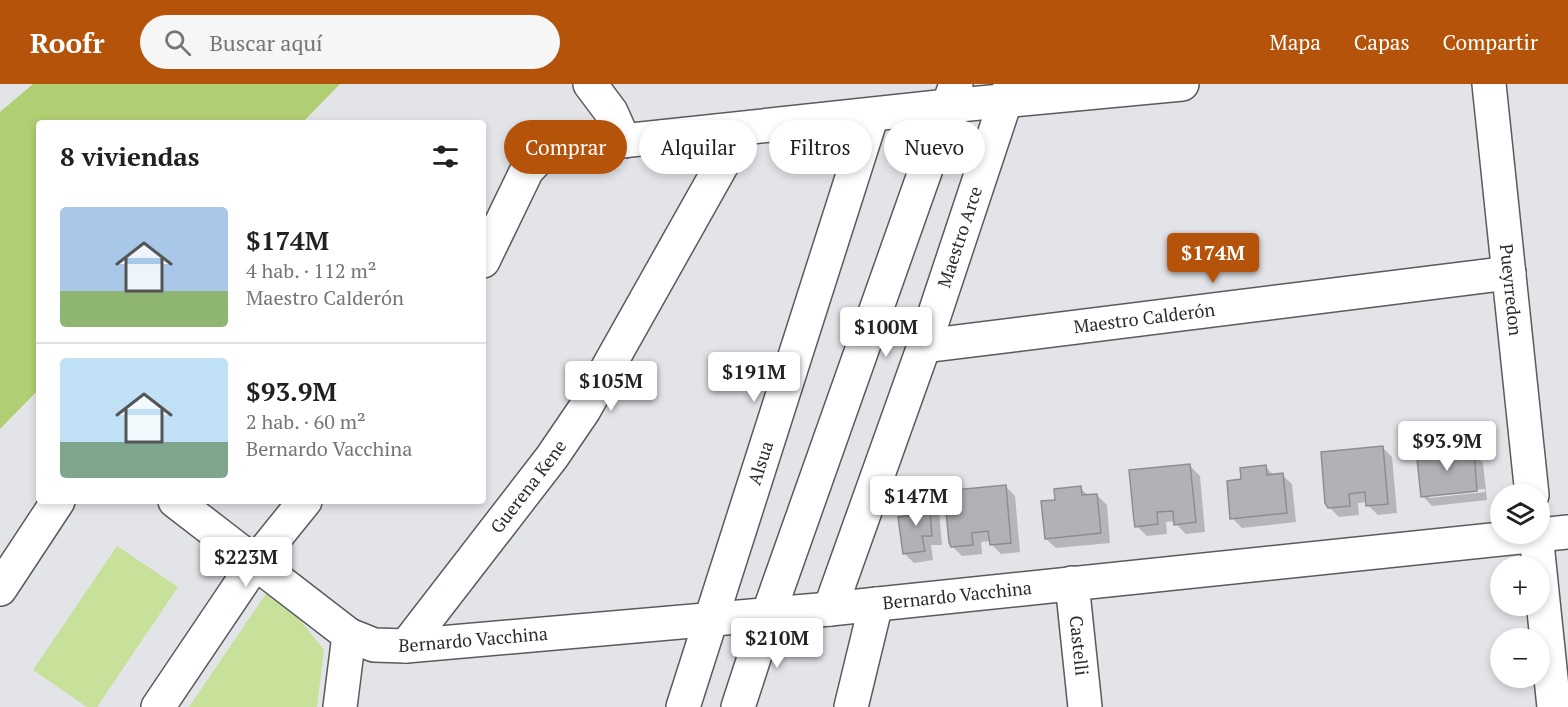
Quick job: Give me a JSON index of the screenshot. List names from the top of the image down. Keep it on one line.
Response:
{"streets":{"street":["Maestro Arce","Pueyrredon","Maestro Calderón","Alsua","Guerena Kene","Bernardo Vacchina","Castelli"]},"crossings":[["Maestro Arce","Maestro Calderón"],["Maestro Arce","Bernardo Vacchina"],["Pueyrredon","Maestro Calderón"],["Alsua","Bernardo Vacchina"],["Guerena Kene","Bernardo Vacchina"],["Bernardo Vacchina","Castelli"]],"page":{"header":"Roofr","search":"Buscar aquí","nav":["Mapa","Capas","Compartir"],"chip":["Comprar","Alquilar","Filtros","Nuevo"],"heading":"8 viviendas","list":[{"name":"$174M","note":"4 hab. · 112 m² · Maestro Calderón"},{"name":"$93.9M","note":"2 hab. · 60 m² · Bernardo Vacchina"}],"price":["$174M","$100M","$191M","$105M","$93.9M","$147M","$223M","$210M"],"map_buttons":["+","−"]}}
